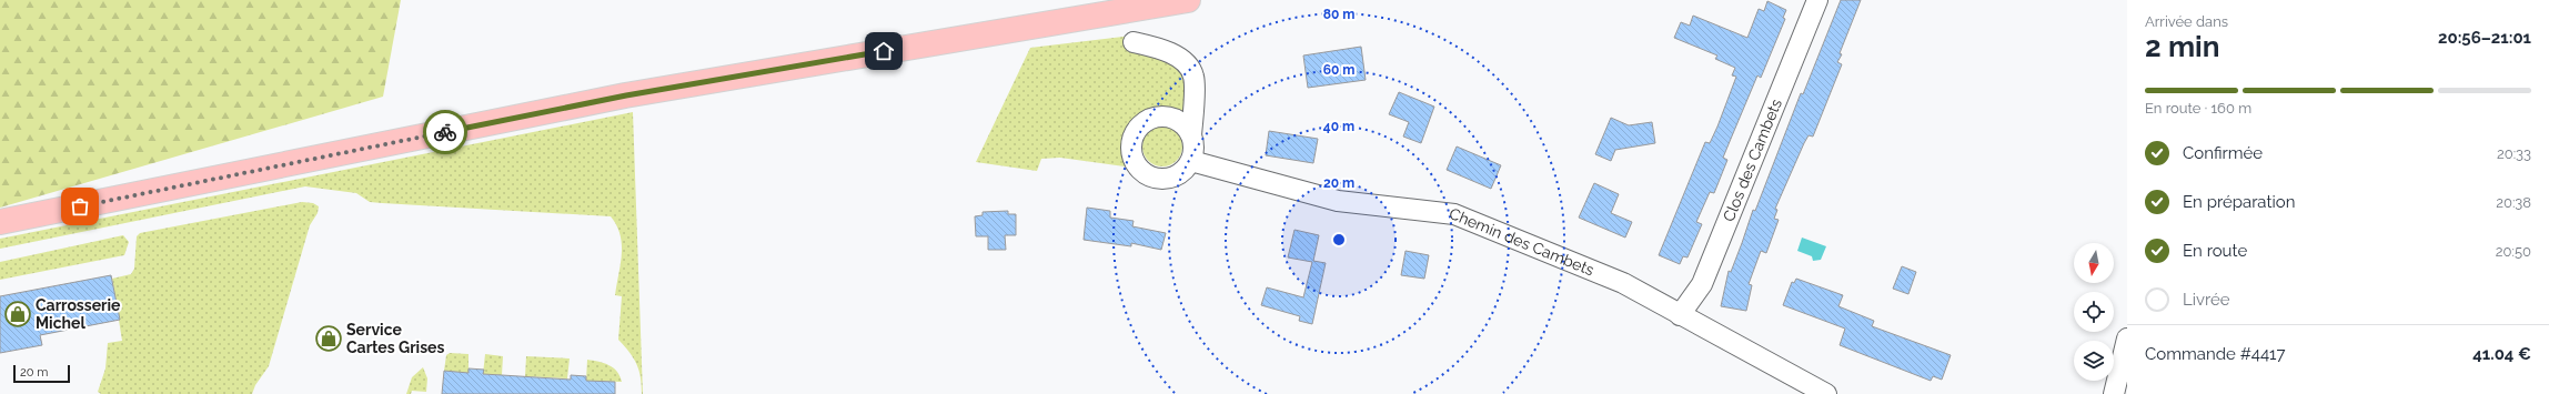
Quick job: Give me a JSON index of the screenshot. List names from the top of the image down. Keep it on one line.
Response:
{"streets":{"street":["Clos des Cambets","Chemin des Cambets"]},"crossings":[["Clos des Cambets","Chemin des Cambets"]],"places":{"shop":["Carrosserie Michel","Service Cartes Grises"]},"scale_bar":"20 m","north":"bottom","page":{"heading":["2 min","Arrivée dans","20:56–21:01"],"panel":["Commande #4417","41.04 €"],"bar":"En route · 160 m","list":[["Confirmée","20:33"],["En préparation","20:38"],["En route","20:50"],"Livrée"],"scale":"20 m"},"rings":["80 m","60 m","40 m","20 m"]}
